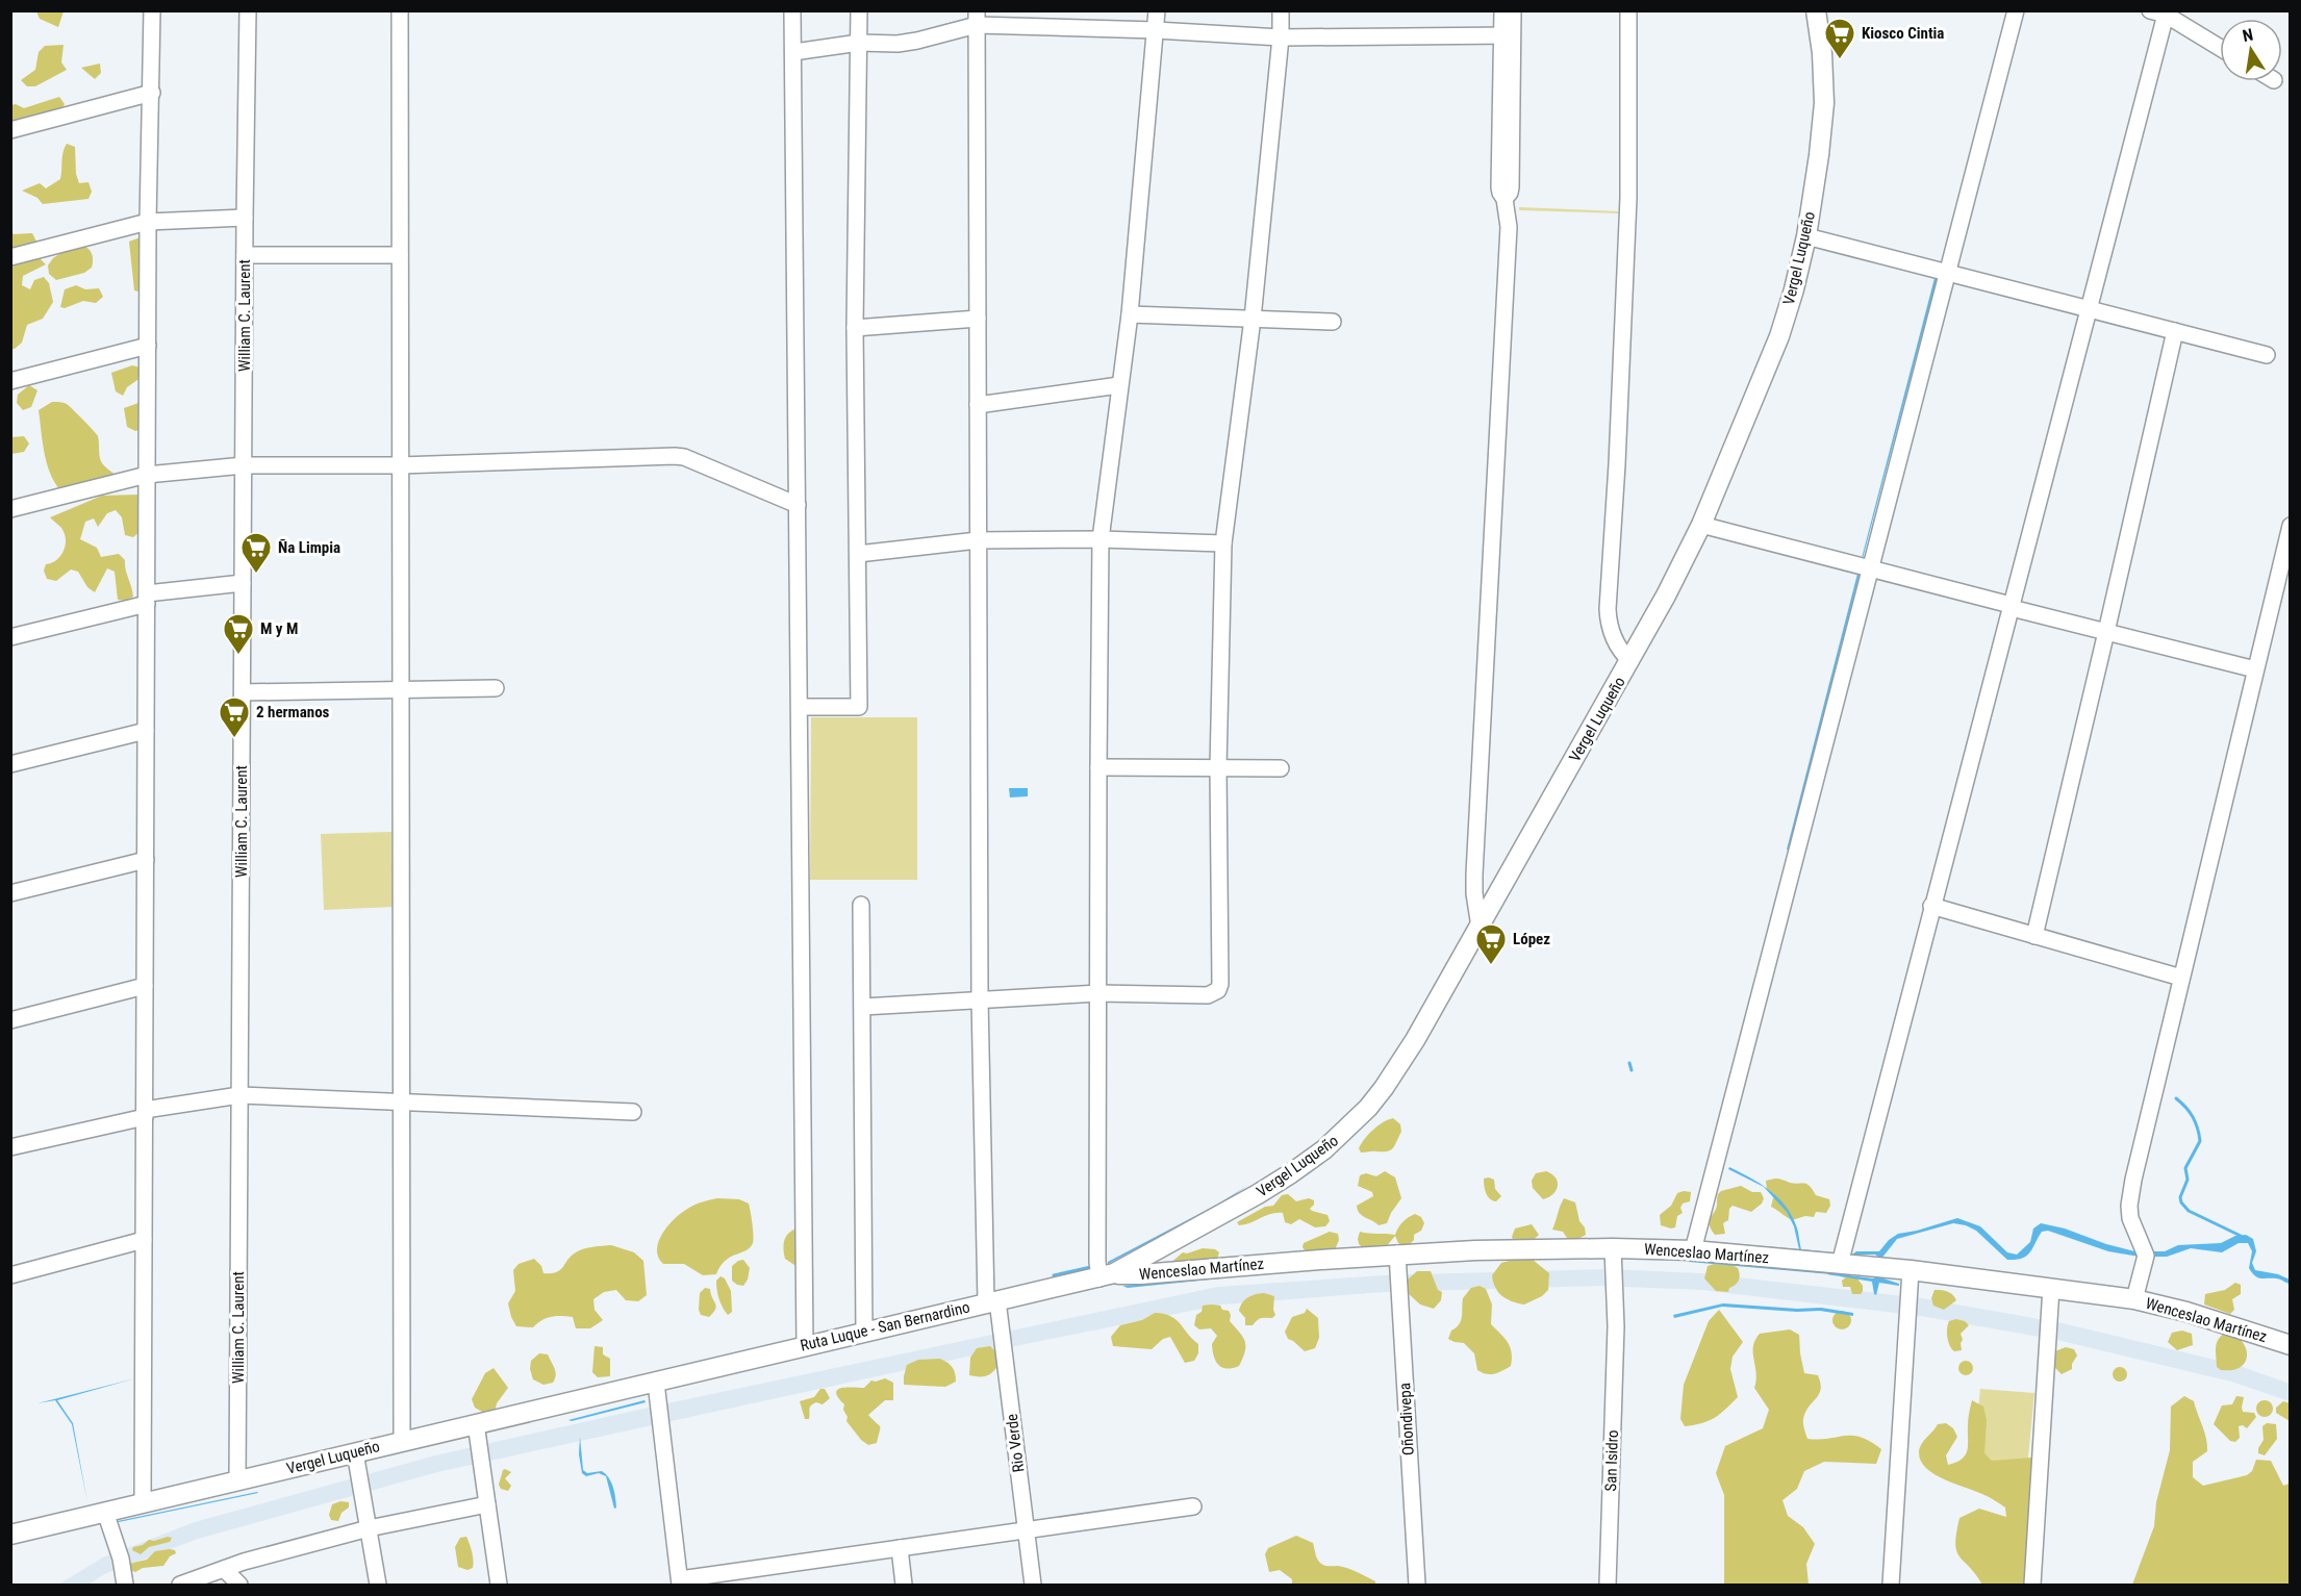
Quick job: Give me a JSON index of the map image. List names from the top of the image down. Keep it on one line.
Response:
{"streets":{"main road":["Vergel Luqueño","Wenceslao Martínez","Ruta Luque - San Bernardino"],"street":["William C. Laurent","Oñondivepa","Rio Verde","San Isidro"]},"crossings":[["Vergel Luqueño","William C. Laurent"],["Vergel Luqueño","Wenceslao Martínez"],["Vergel Luqueño","Ruta Luque - San Bernardino"],["Wenceslao Martínez","Ruta Luque - San Bernardino"],["Wenceslao Martínez","Oñondivepa"],["Wenceslao Martínez","San Isidro"],["Ruta Luque - San Bernardino","Rio Verde"]],"places":{"supermarket":["Kiosco Cintia","Ña Limpia","M y M","2 hermanos","López"]},"north":"top"}
